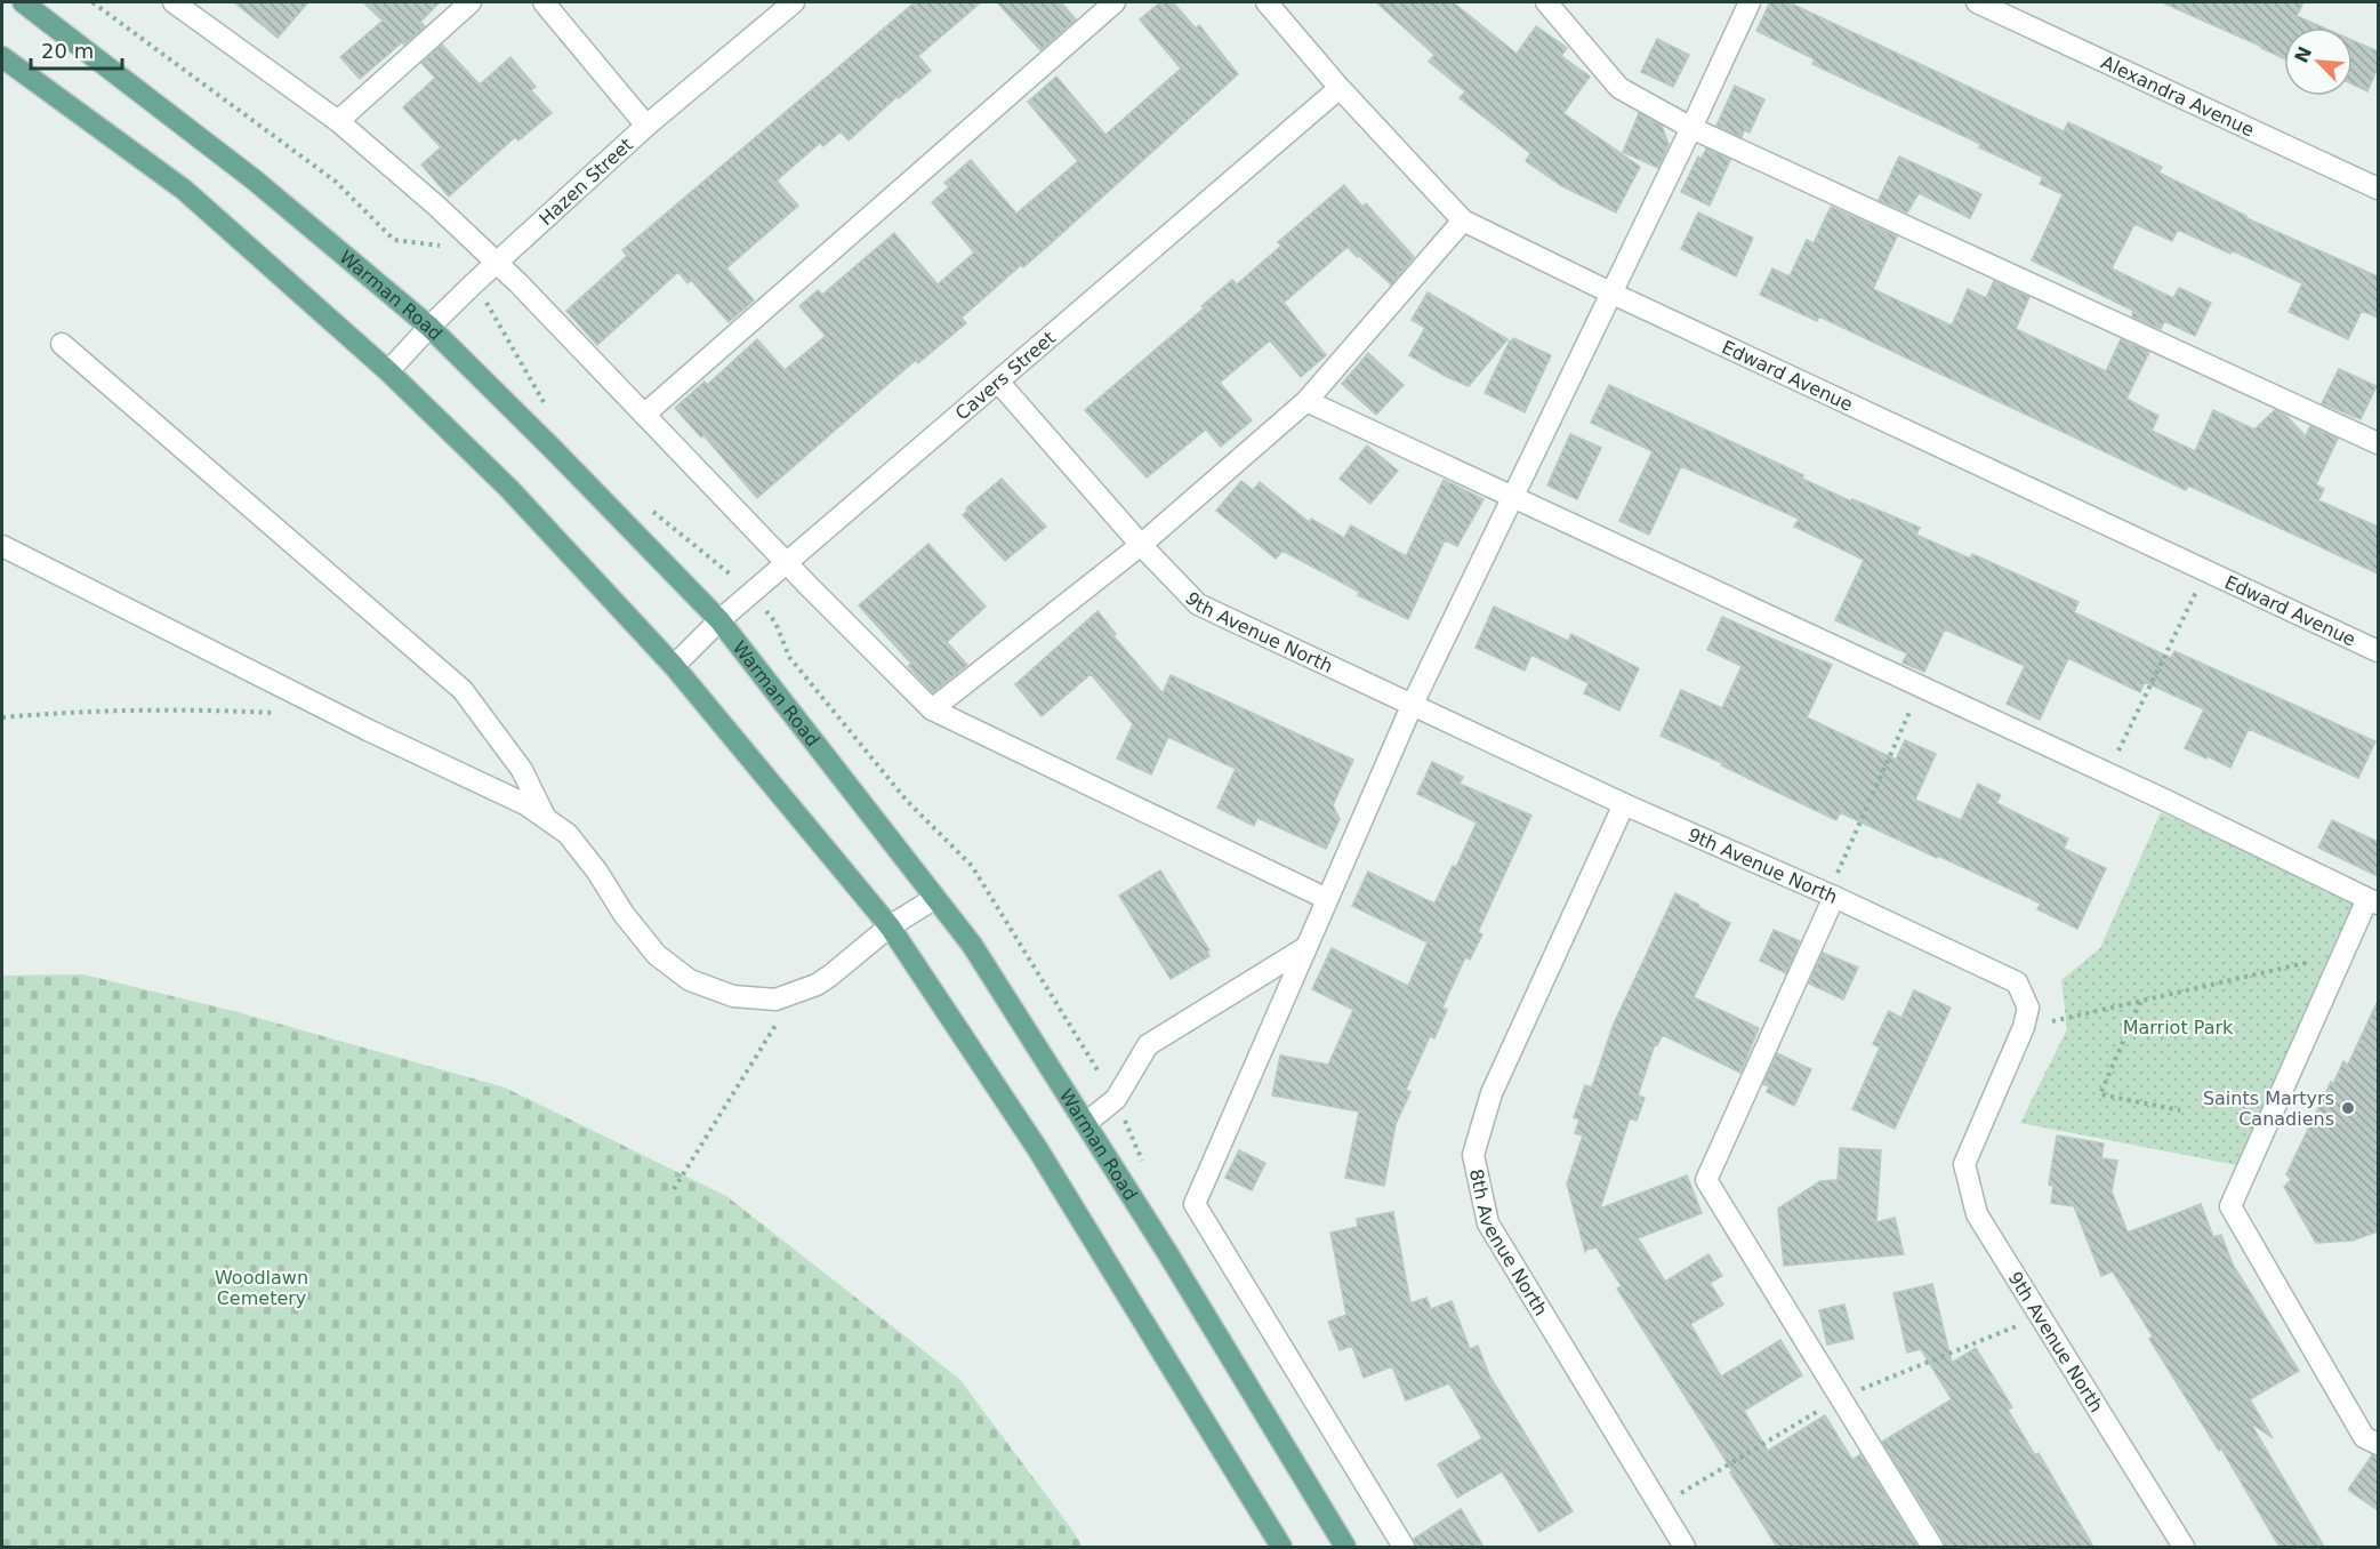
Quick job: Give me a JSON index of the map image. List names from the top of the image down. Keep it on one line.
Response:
{"streets":{"main road":["Warman Road"],"street":["Alexandra Avenue","Hazen Street","Cavers Street","Edward Avenue","9th Avenue North","8th Avenue North"]},"crossings":[["Hazen Street","Warman Road"],["Warman Road","Cavers Street"],["Cavers Street","Edward Avenue"],["Cavers Street","9th Avenue North"],["9th Avenue North","8th Avenue North"]],"parks":["Marriot Park","Woodlawn Cemetery"],"places":["Saints Martyrs Canadiens"],"scale_bar":"20 m","north":"top left"}
